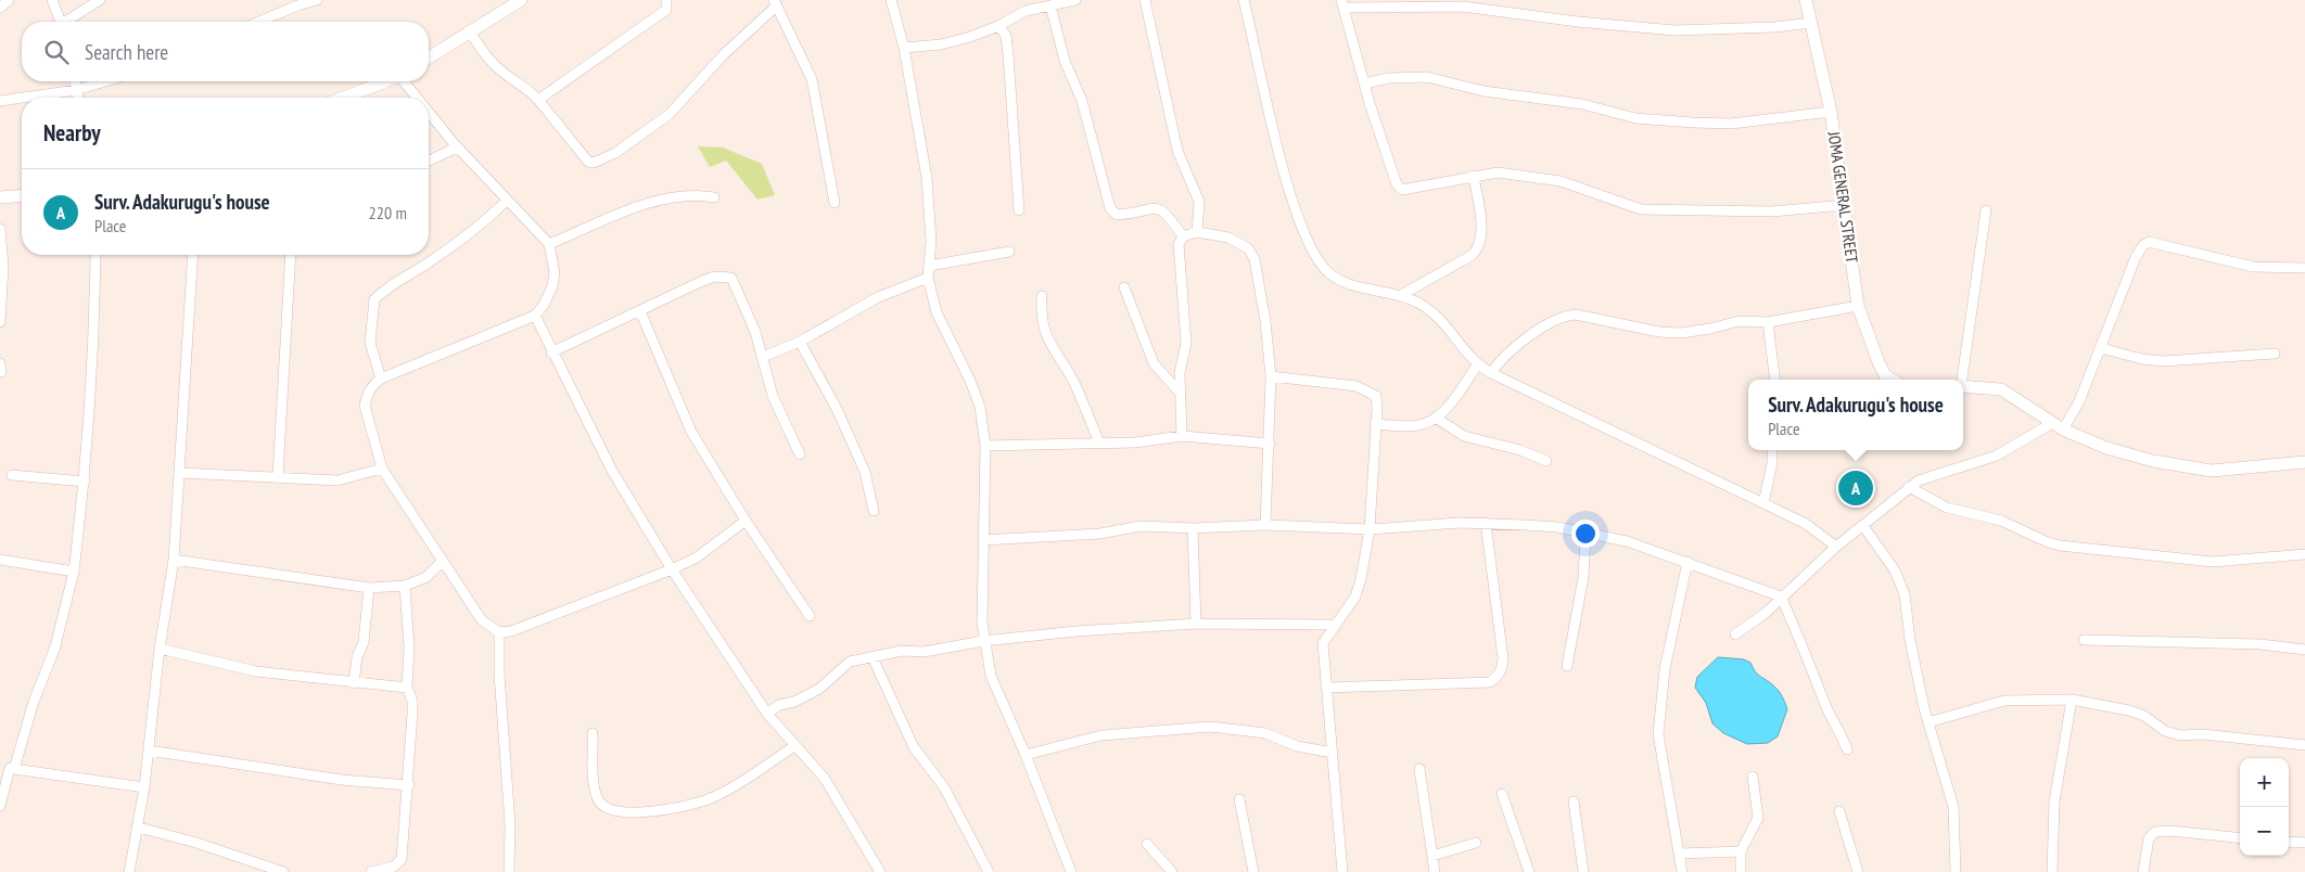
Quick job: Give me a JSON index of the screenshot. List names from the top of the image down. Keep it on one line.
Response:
{"streets":{"street":["JOMA GENERAL STREET"]},"page":{"search":"Search here","heading":"Nearby","list":[{"mark":"A","name":"Surv. Adakurugu's house","note":"Place","value":"220 m"}],"popup":["Surv. Adakurugu's house","Place"],"pins":"A","map_buttons":["+","−"]}}
